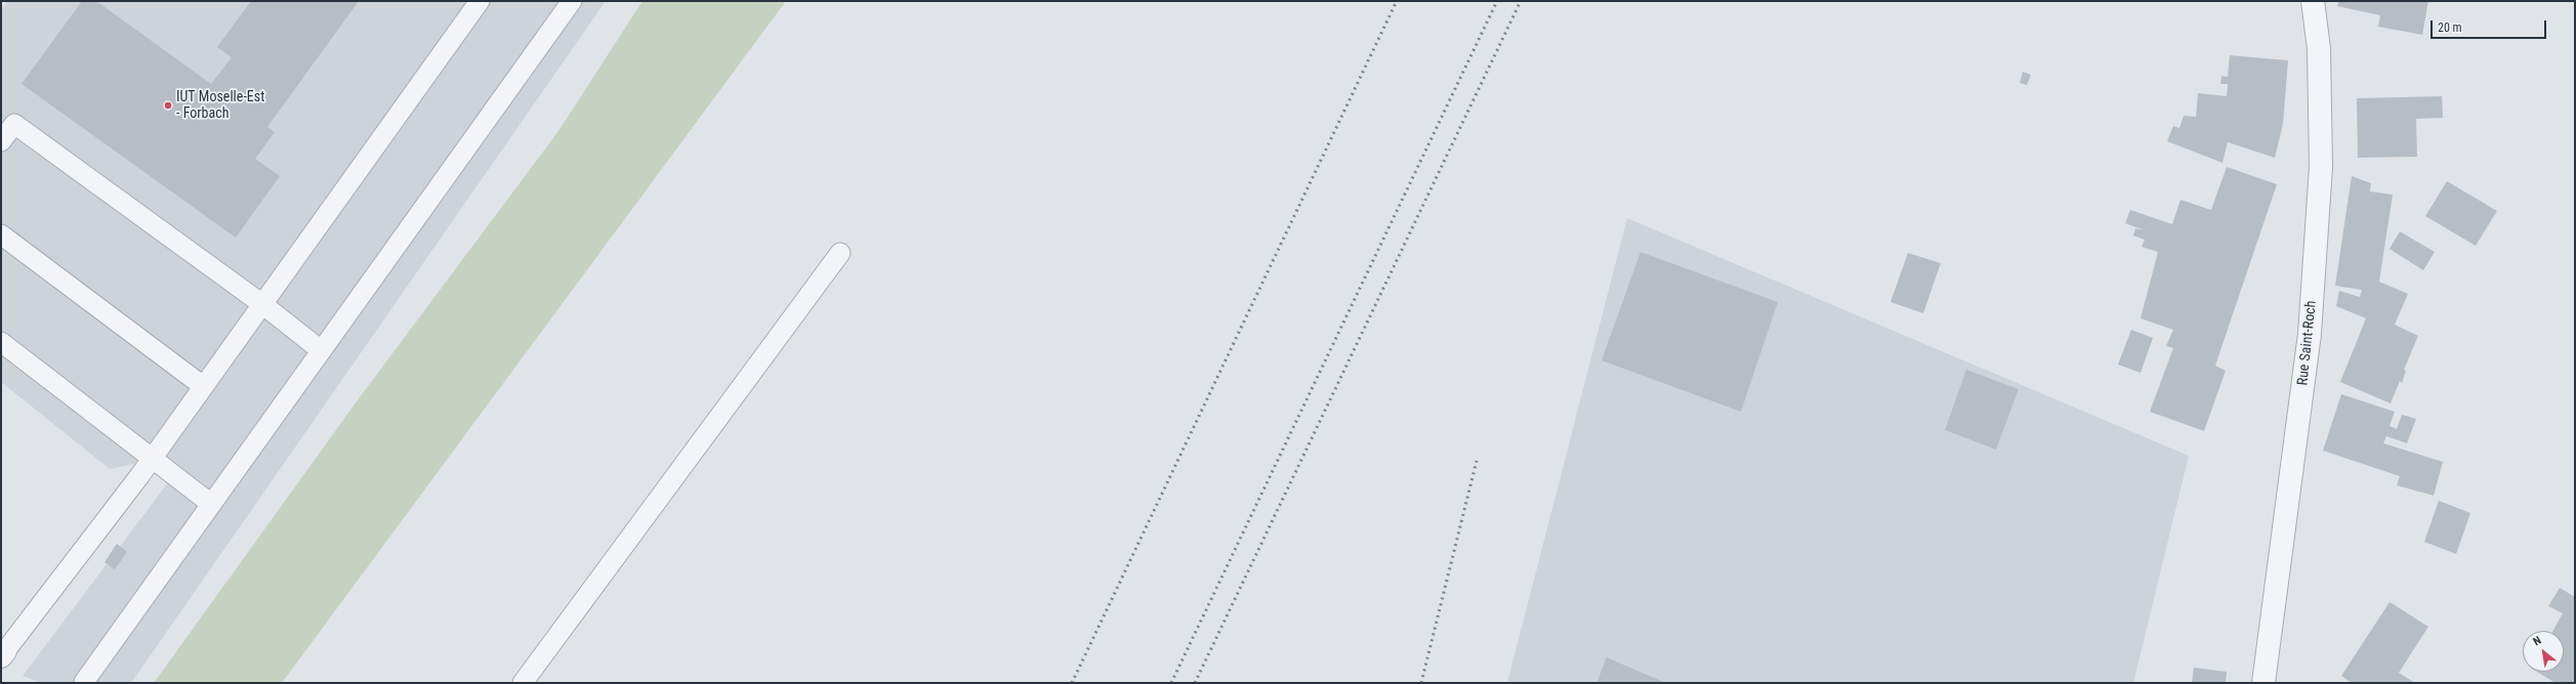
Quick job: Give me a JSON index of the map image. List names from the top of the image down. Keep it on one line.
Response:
{"streets":{"street":["Rue Saint-Roch"]},"places":["IUT Moselle-Est - Forbach"],"scale_bar":"20 m","north":"top left"}
